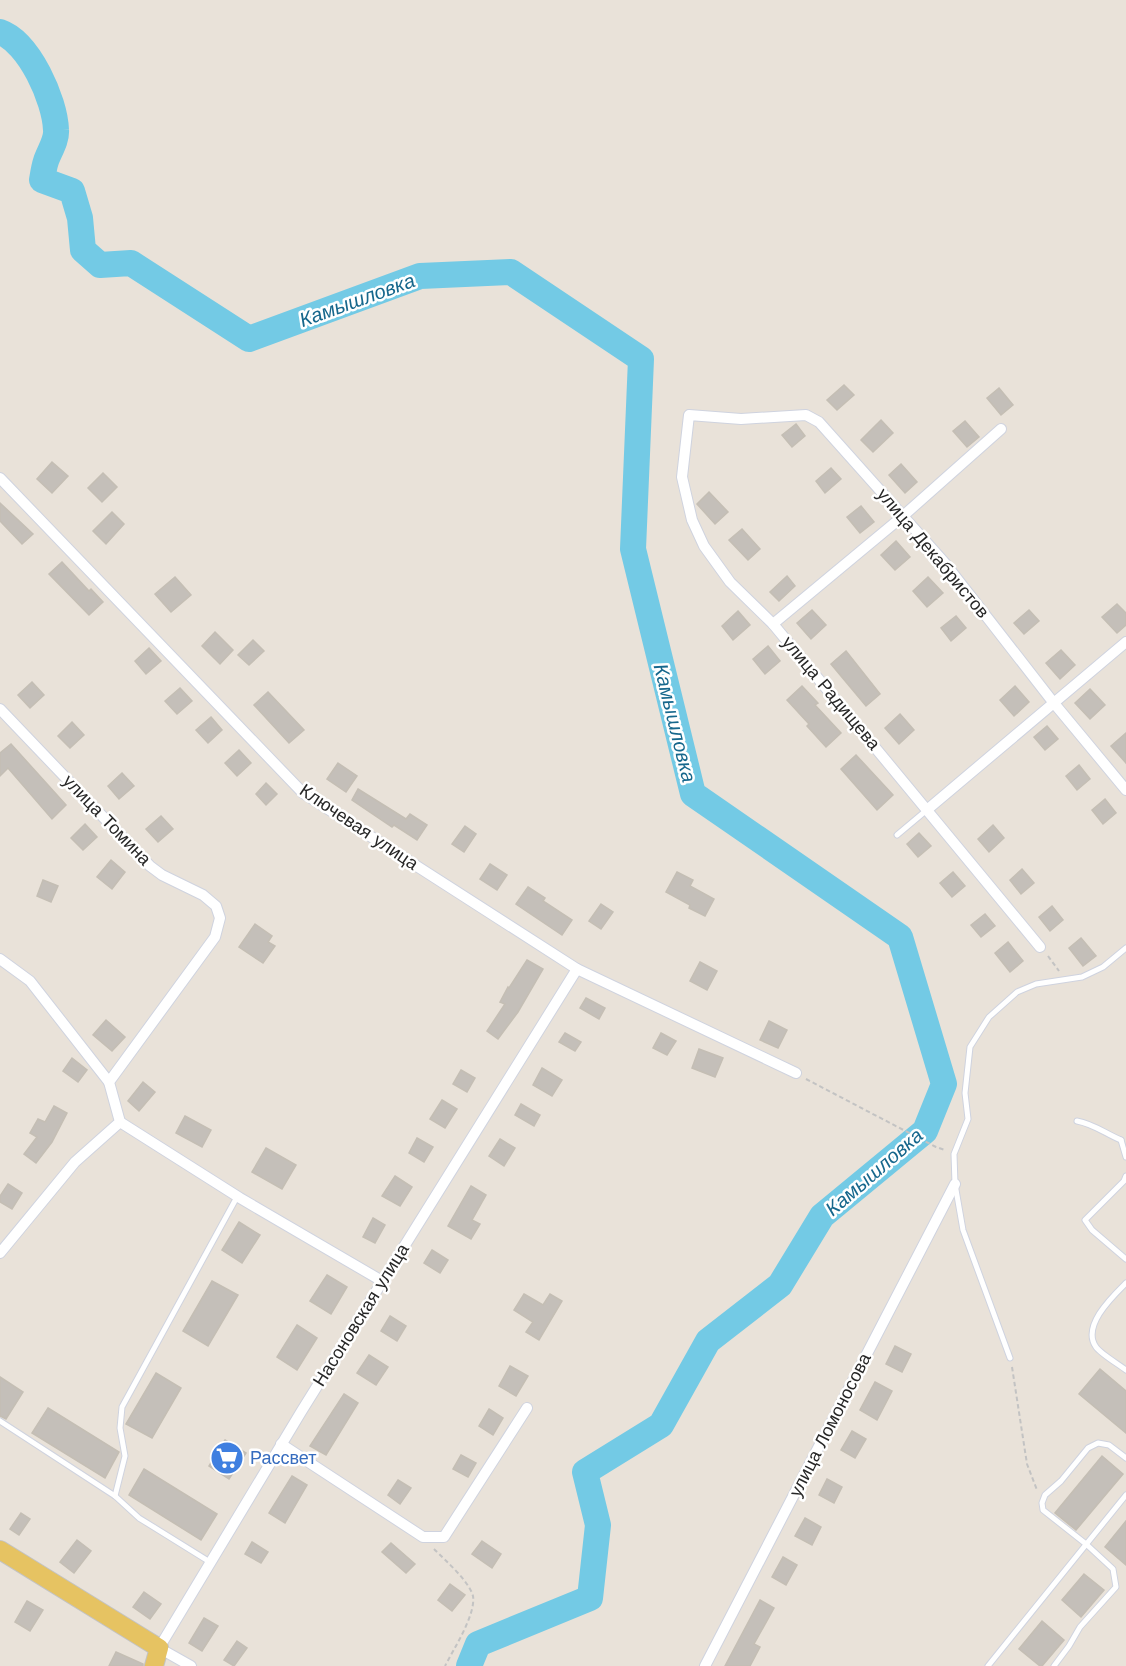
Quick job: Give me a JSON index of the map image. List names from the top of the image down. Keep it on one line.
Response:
{"streets":{"main road":["Насоновская улица"],"street":["улица Декабристов","улица Радищева","улица Томина","Ключевая улица","улица Ломоносова"]},"crossings":[["улица Декабристов","улица Радищева"],["Ключевая улица","Насоновская улица"]],"water":["Камышловка"],"places":{"supermarket":["Рассвет"]}}
